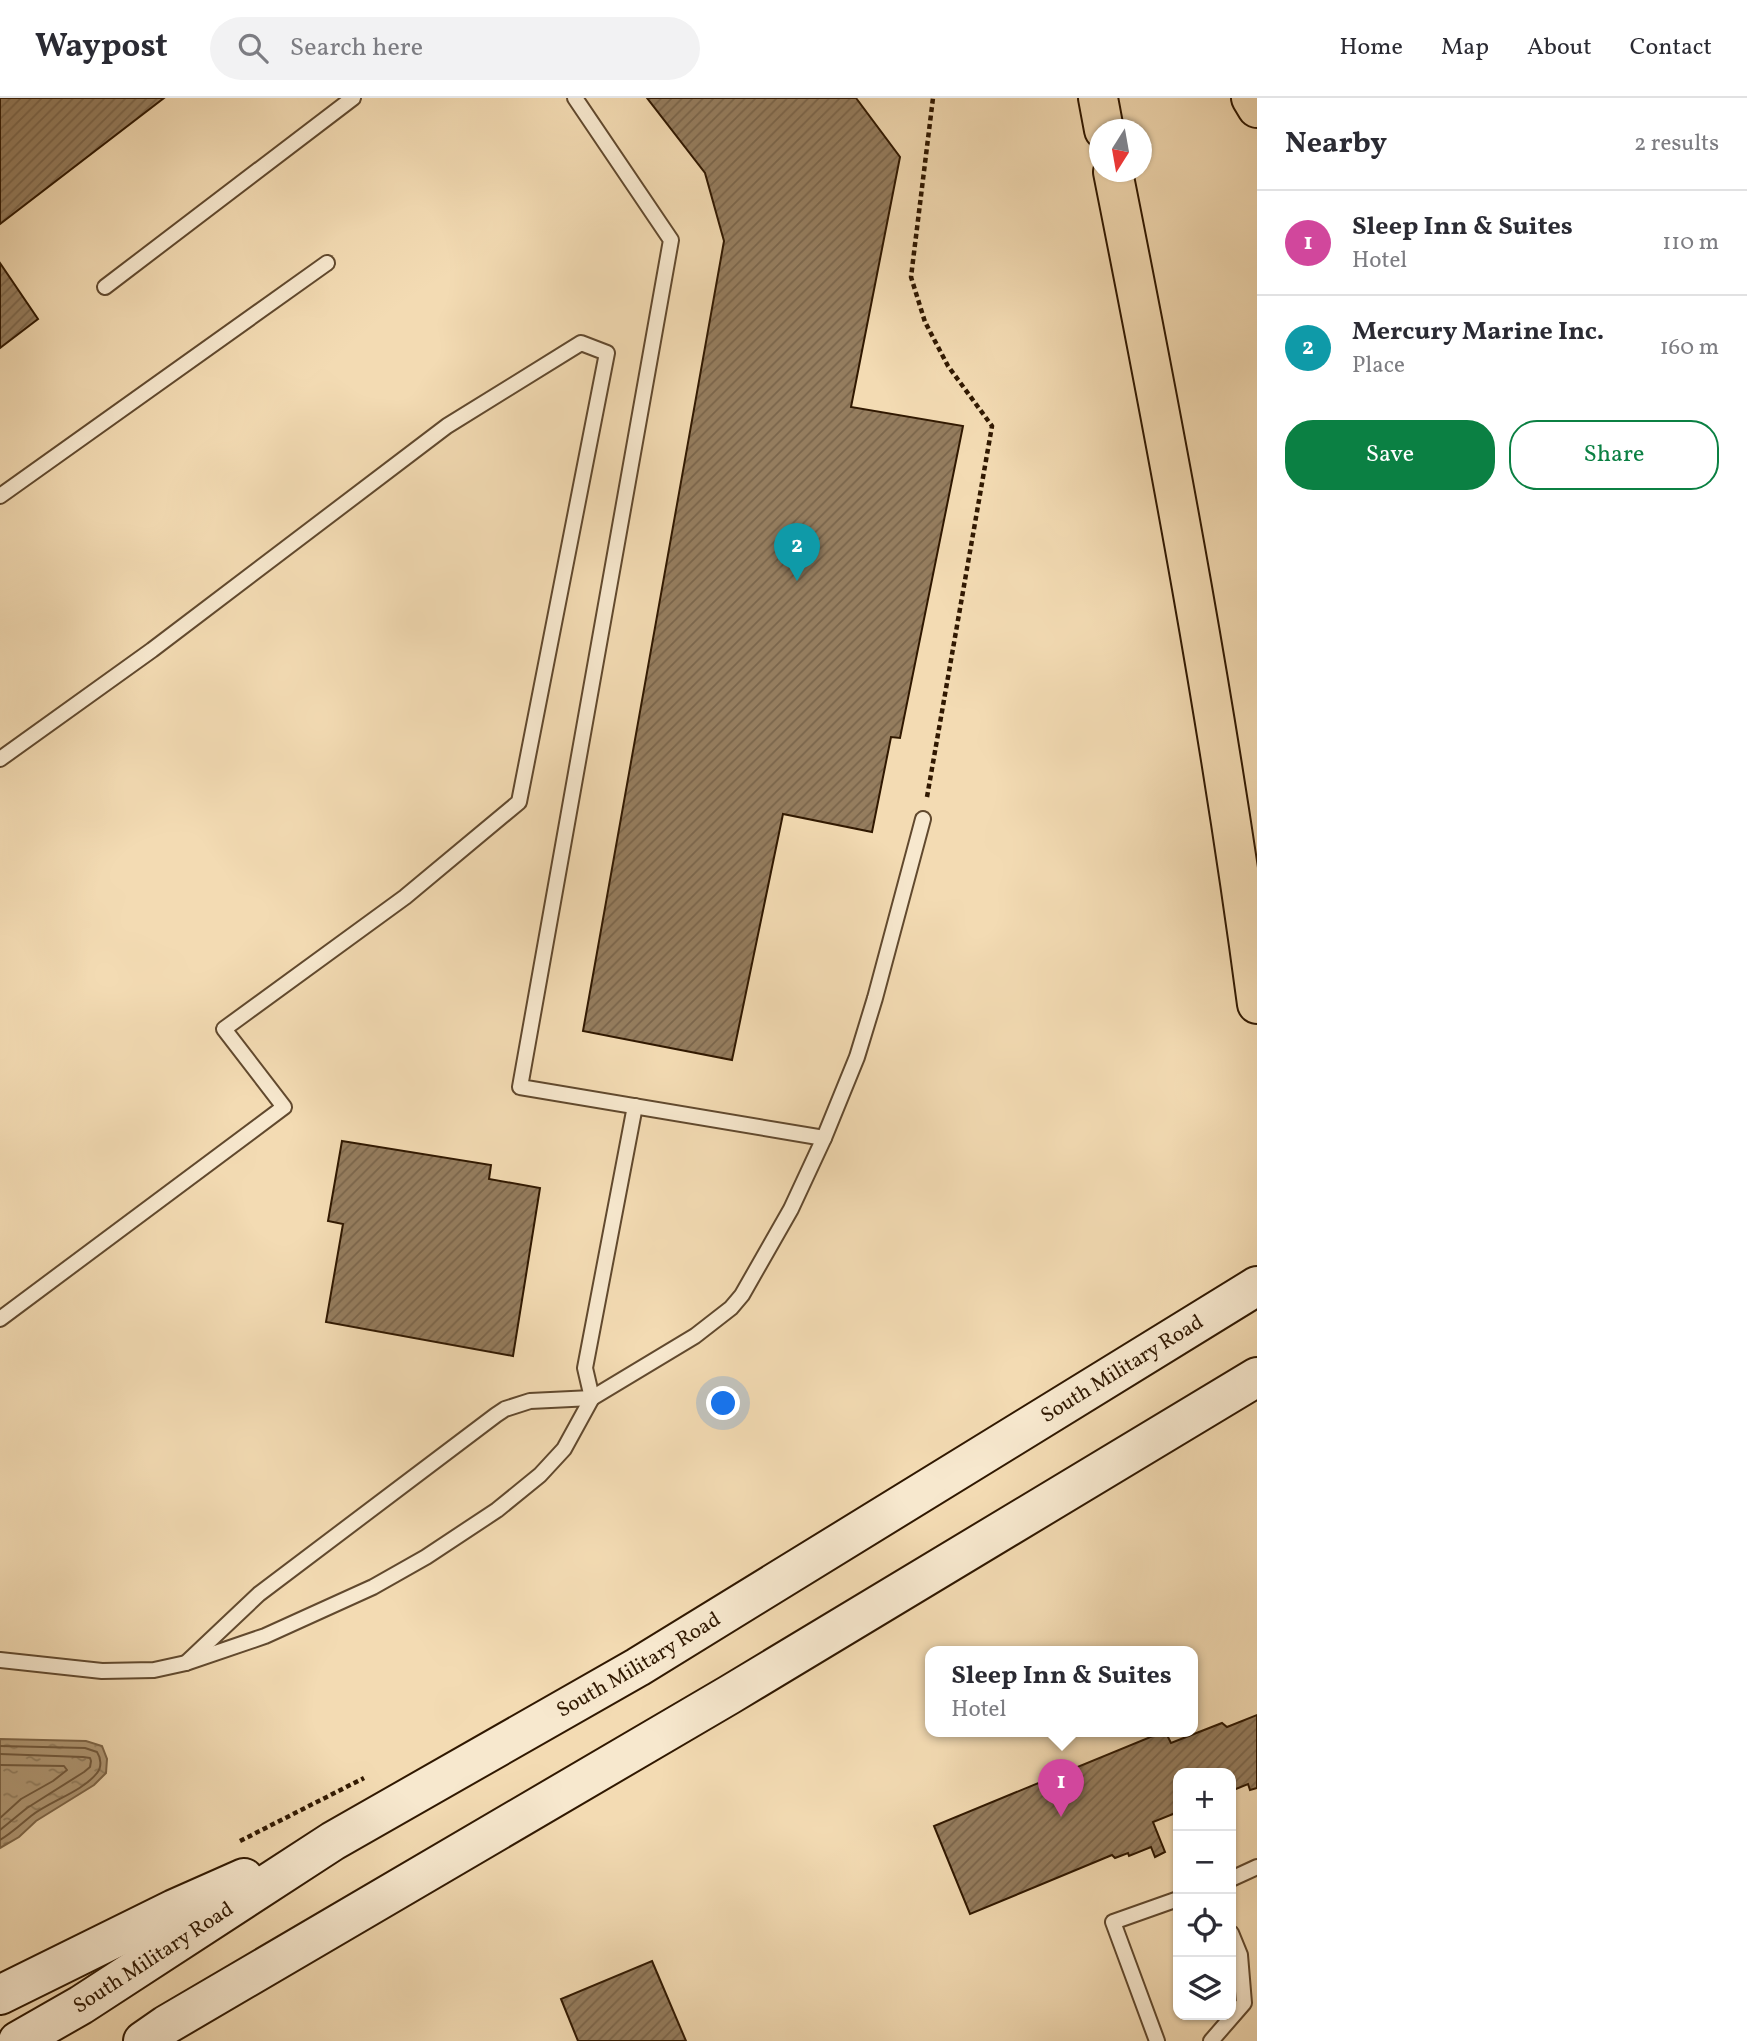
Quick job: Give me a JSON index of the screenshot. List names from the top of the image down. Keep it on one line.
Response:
{"streets":{"main road":["South Military Road"]},"north":"bottom","page":{"header":"Waypost","search":"Search here","nav":["Home","Map","About","Contact"],"heading":["Nearby","2 results"],"list":[{"mark":"1","name":"Sleep Inn & Suites","note":"Hotel","value":"110 m"},{"mark":"2","name":"Mercury Marine Inc.","note":"Place","value":"160 m"}],"buttons":["Save","Share"],"pins":["2","1"],"popup":["Sleep Inn & Suites","Hotel"],"map_buttons":["+","−"]}}
